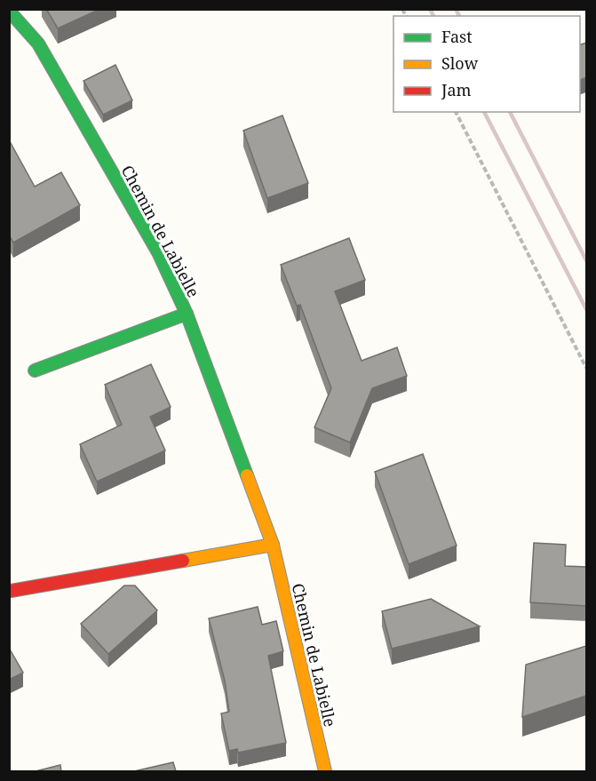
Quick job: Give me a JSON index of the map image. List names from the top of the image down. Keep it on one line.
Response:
{"streets":{"street":["Chemin de Labielle"]},"legend":["Fast","Slow","Jam"]}
